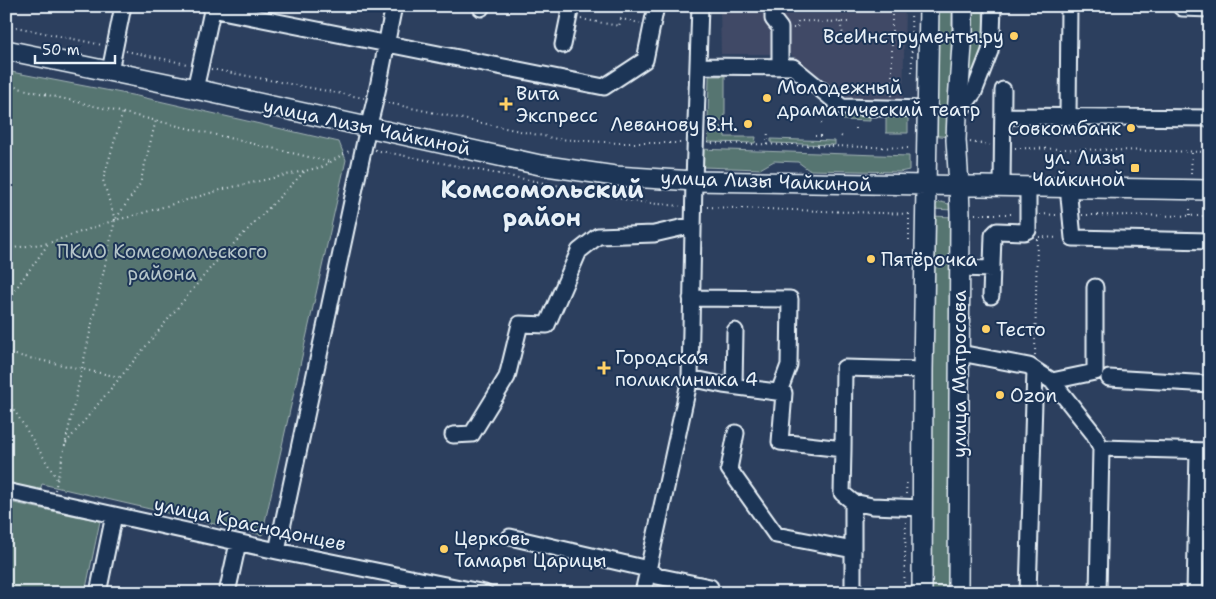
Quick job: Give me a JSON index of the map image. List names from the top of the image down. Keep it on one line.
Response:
{"streets":{"main road":["улица Лизы Чайкиной","улица Матросова"],"street":["улица Краснодонцев"]},"crossings":[["улица Лизы Чайкиной","улица Матросова"]],"districts":["Комсомольский район"],"parks":["ПКиО Комсомольского района"],"places":{"other":["ВсеИнструменты.ру","Молодежный драматический театр","Леванову В.Н.","Совкомбанк","Пятёрочка","Тесто","Ozon","Церковь Тамары Царицы"],"health":["Вита Экспресс","Городская поликлиника 4"],"transit":["ул. Лизы Чайкиной"]},"scale_bar":"50 m"}
